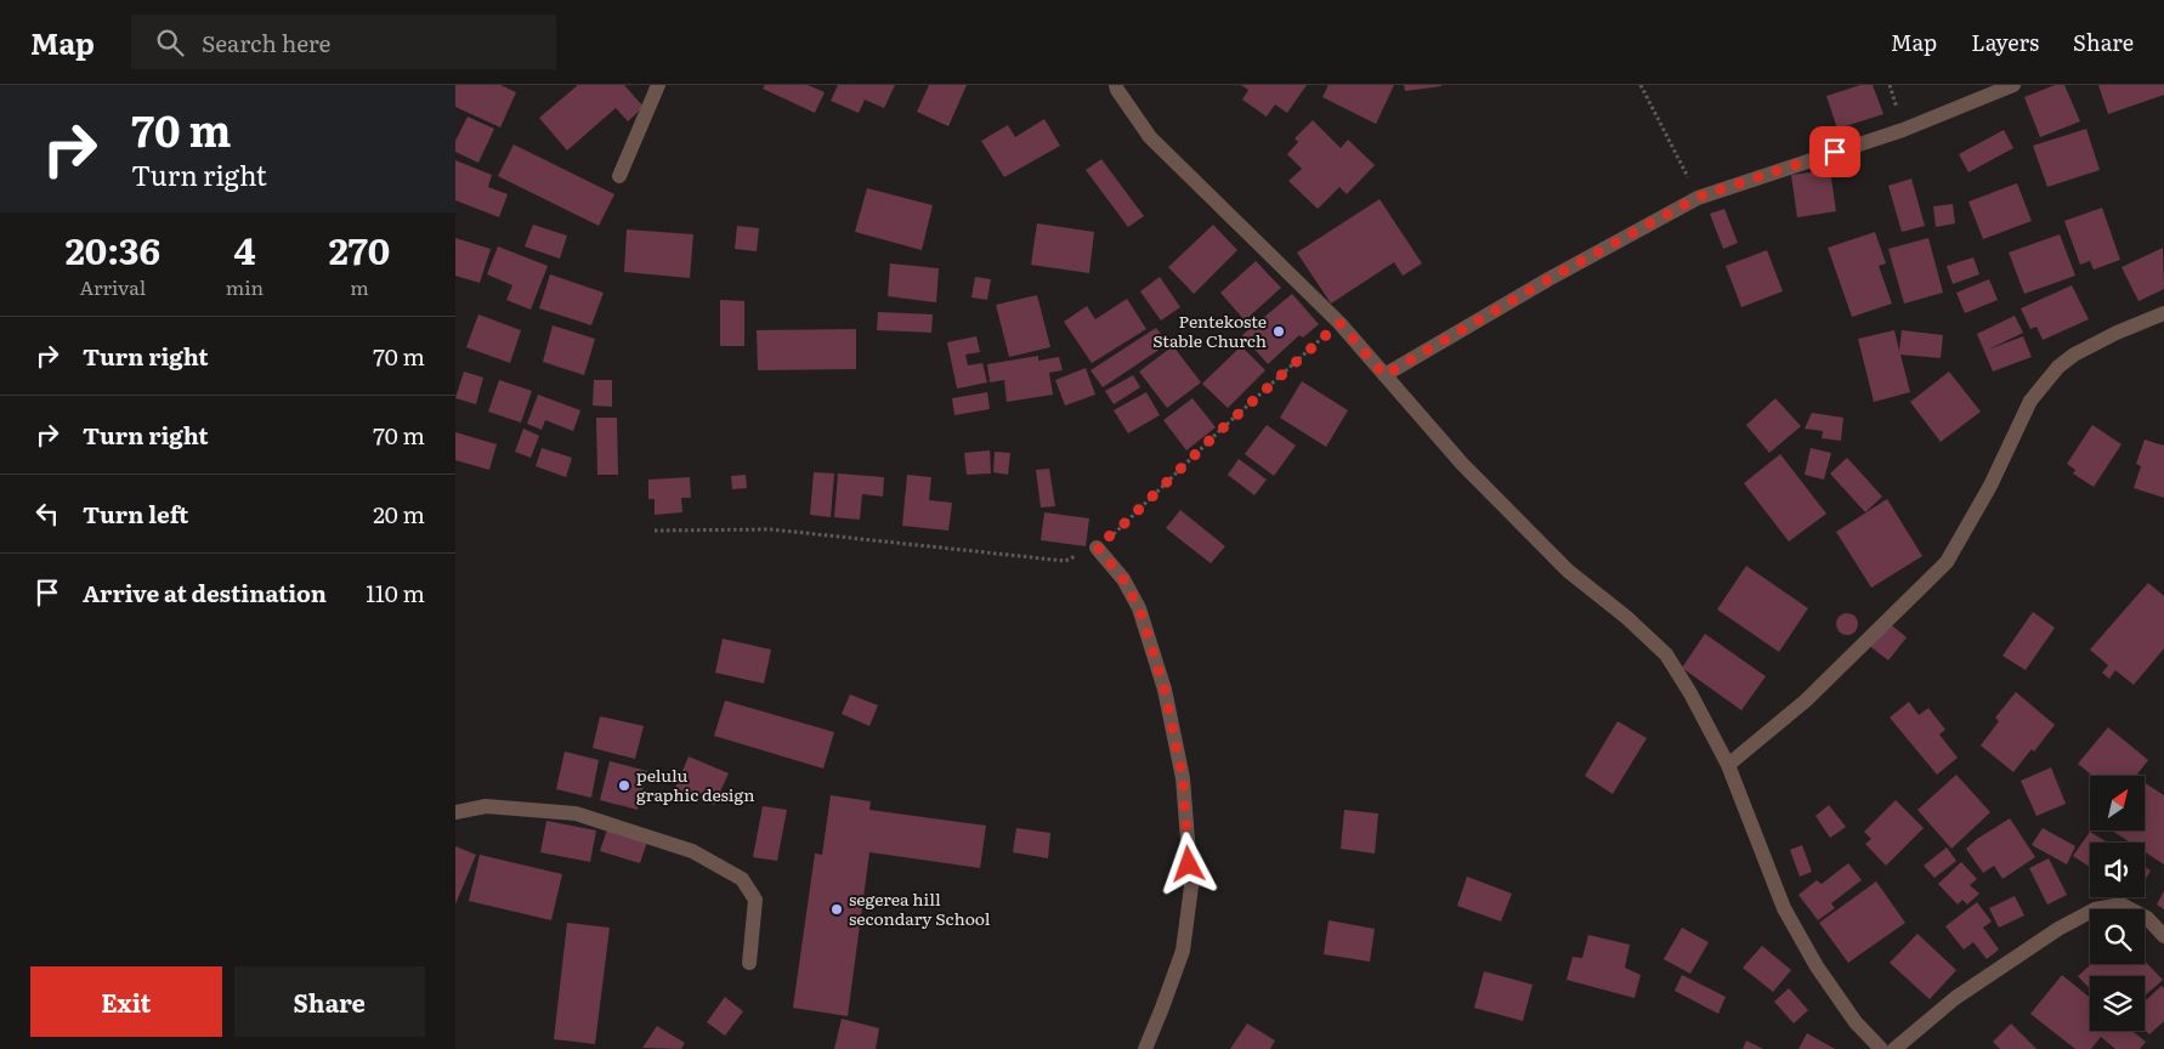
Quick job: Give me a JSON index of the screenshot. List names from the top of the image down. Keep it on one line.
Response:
{"places":["Pentekoste Stable Church","pelulu graphic design","segerea hill secondary School"],"north":"top right","page":{"header":"Map","search":"Search here","nav":["Map","Layers","Share"],"turn":["70 m","Turn right"],"eta":["20:36","Arrival","4","min","270","m"],"list":[{"name":"Turn right","value":"70 m"},{"name":"Turn right","value":"70 m"},{"name":"Turn left","value":"20 m"},{"name":"Arrive at destination","value":"110 m"}],"buttons":["Exit","Share"]}}
